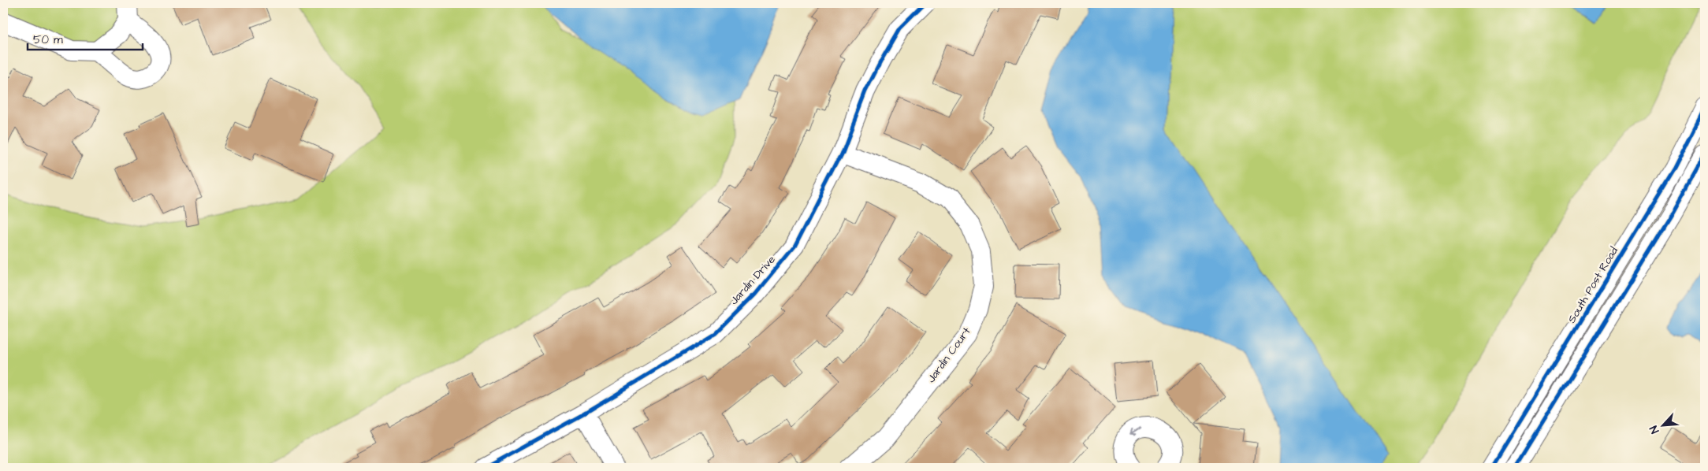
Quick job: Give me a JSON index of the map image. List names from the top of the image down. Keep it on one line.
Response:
{"streets":{"street":["Jardin Drive","South Post Road","Jardin Court"]},"crossings":[["Jardin Drive","Jardin Court"]],"scale_bar":"50 m","north":"bottom left"}
